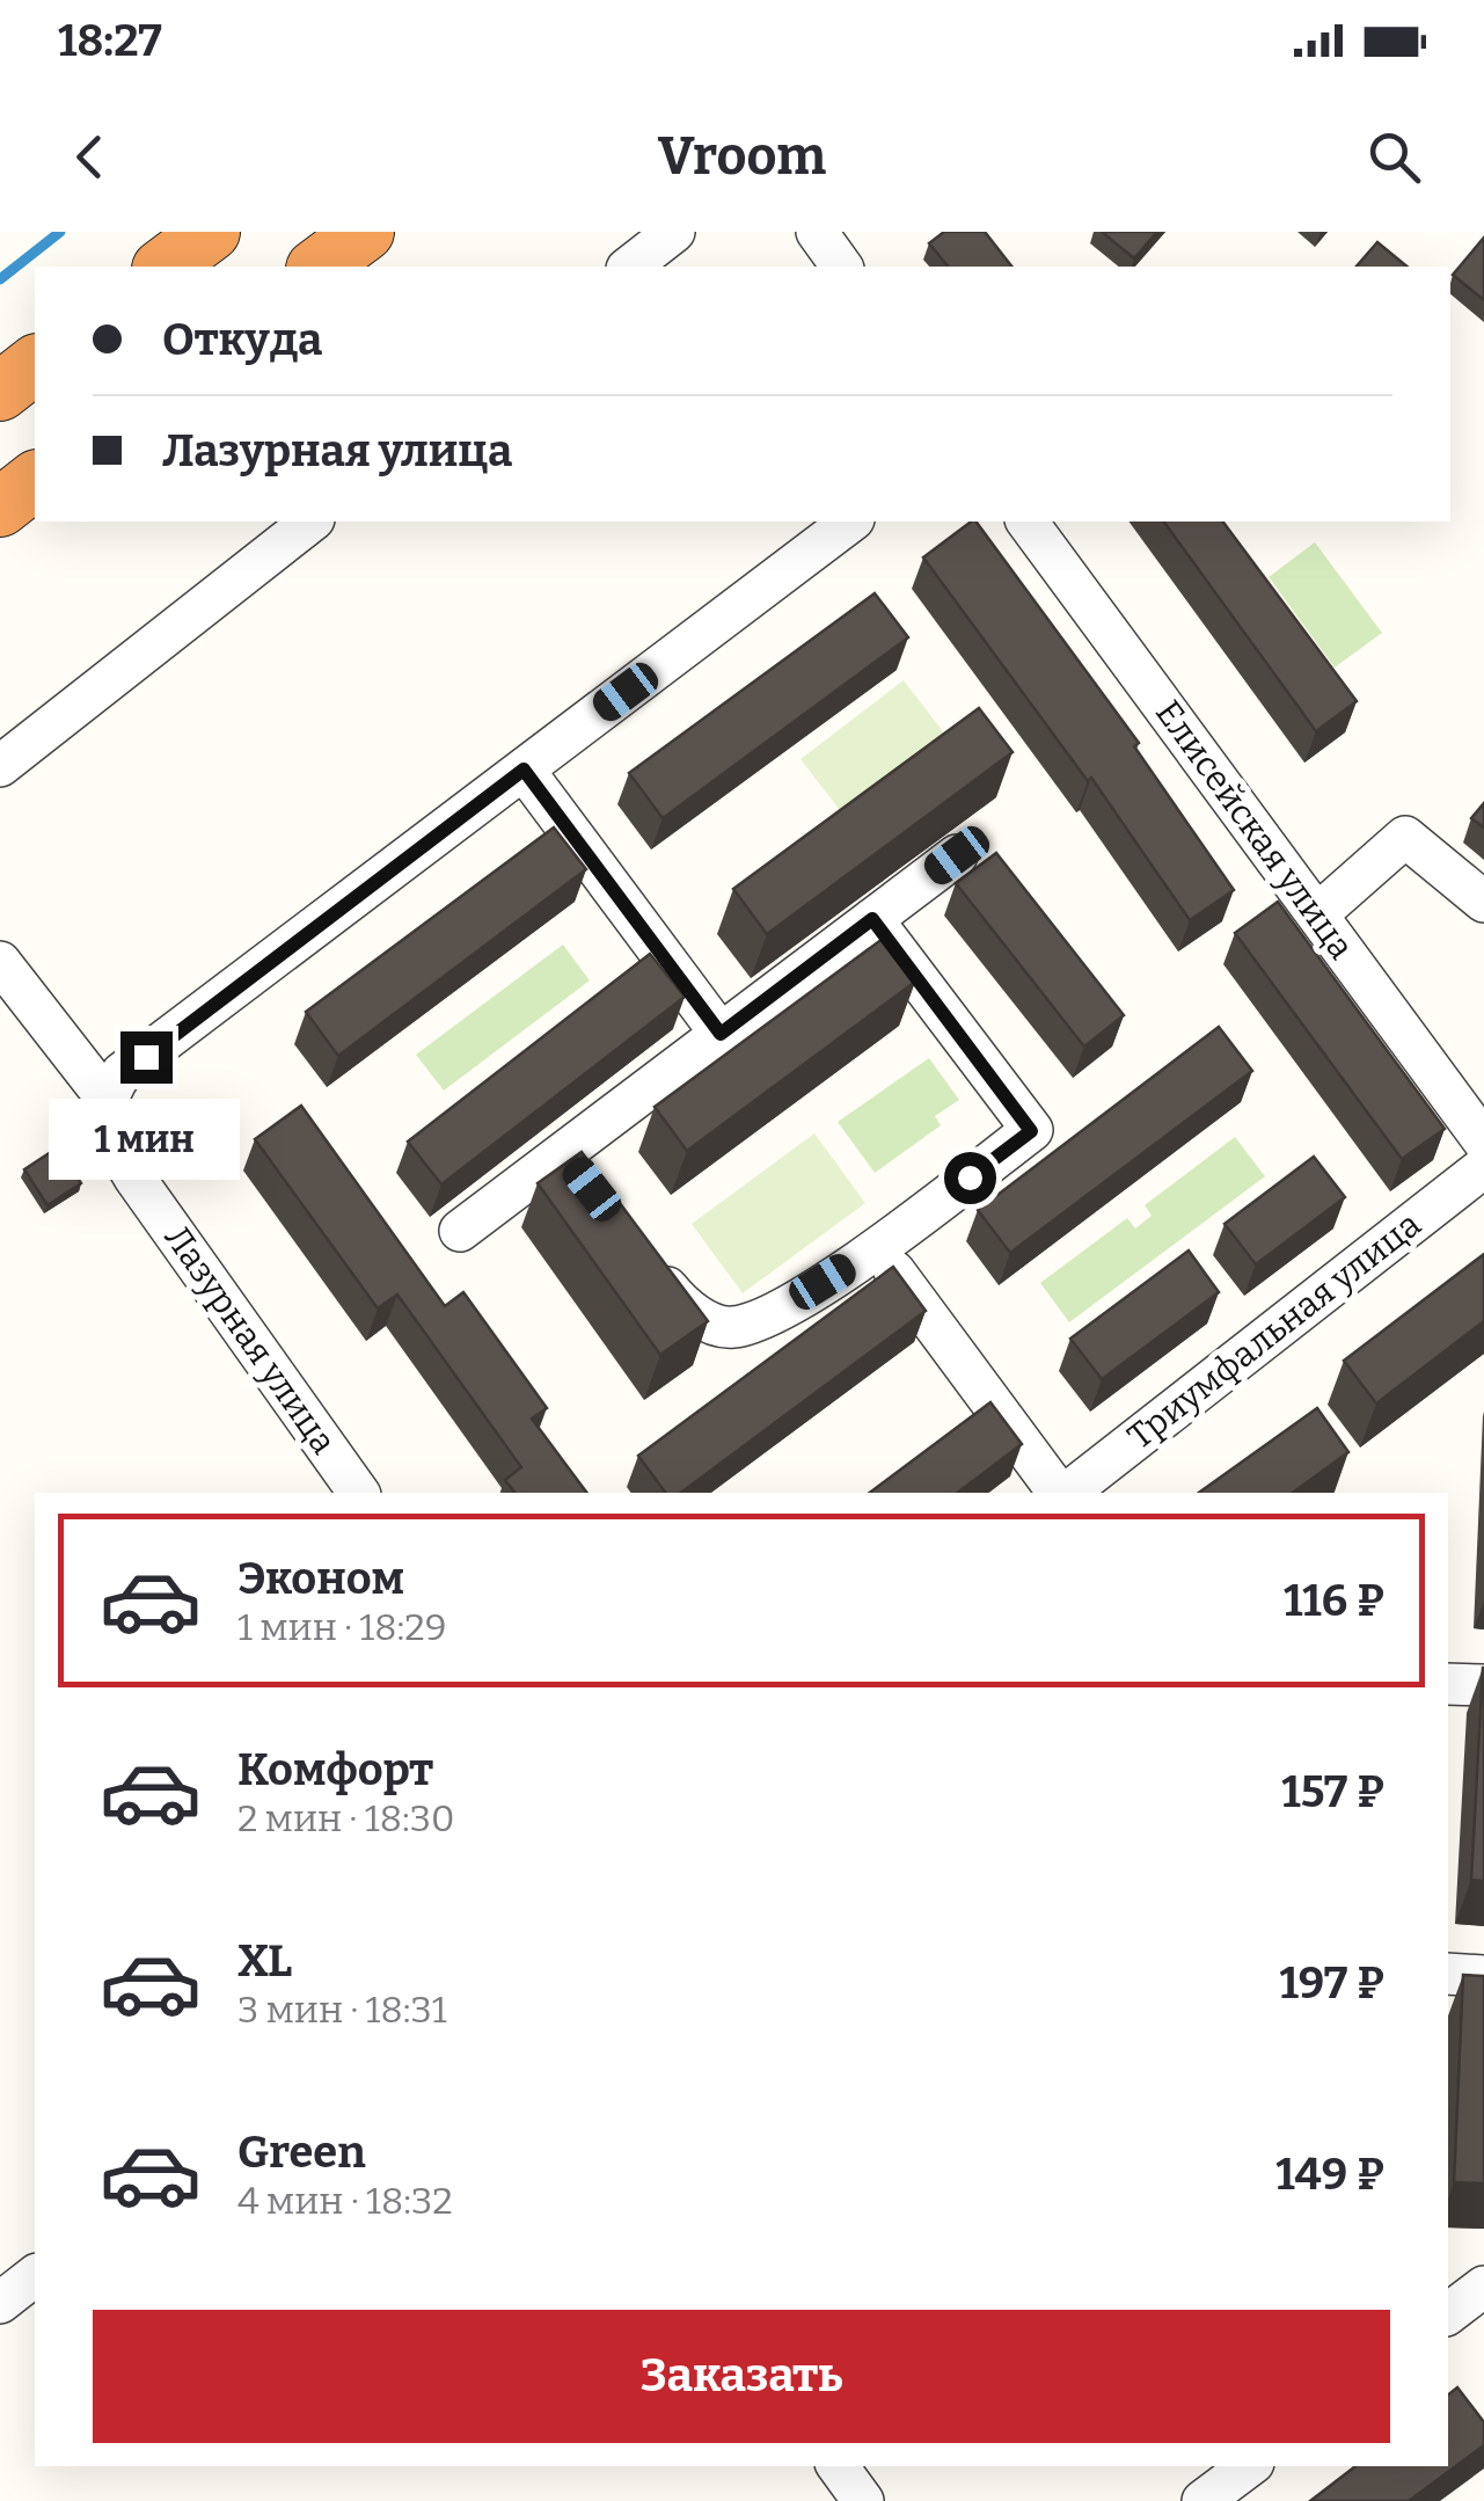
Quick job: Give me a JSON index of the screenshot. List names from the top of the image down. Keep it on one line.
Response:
{"streets":{"street":["Елисейская улица","Триумфальная улица","Лазурная улица"]},"page":{"status":"18:27","header":"Vroom","banner":["Откуда","Лазурная улица"],"bubble":"1 мин","list":[{"name":"Эконом","note":"1 мин · 18:29","value":"116 ₽"},{"name":"Комфорт","note":"2 мин · 18:30","value":"157 ₽"},{"name":"XL","note":"3 мин · 18:31","value":"197 ₽"},{"name":"Green","note":"4 мин · 18:32","value":"149 ₽"}],"buttons":"Заказать"}}
